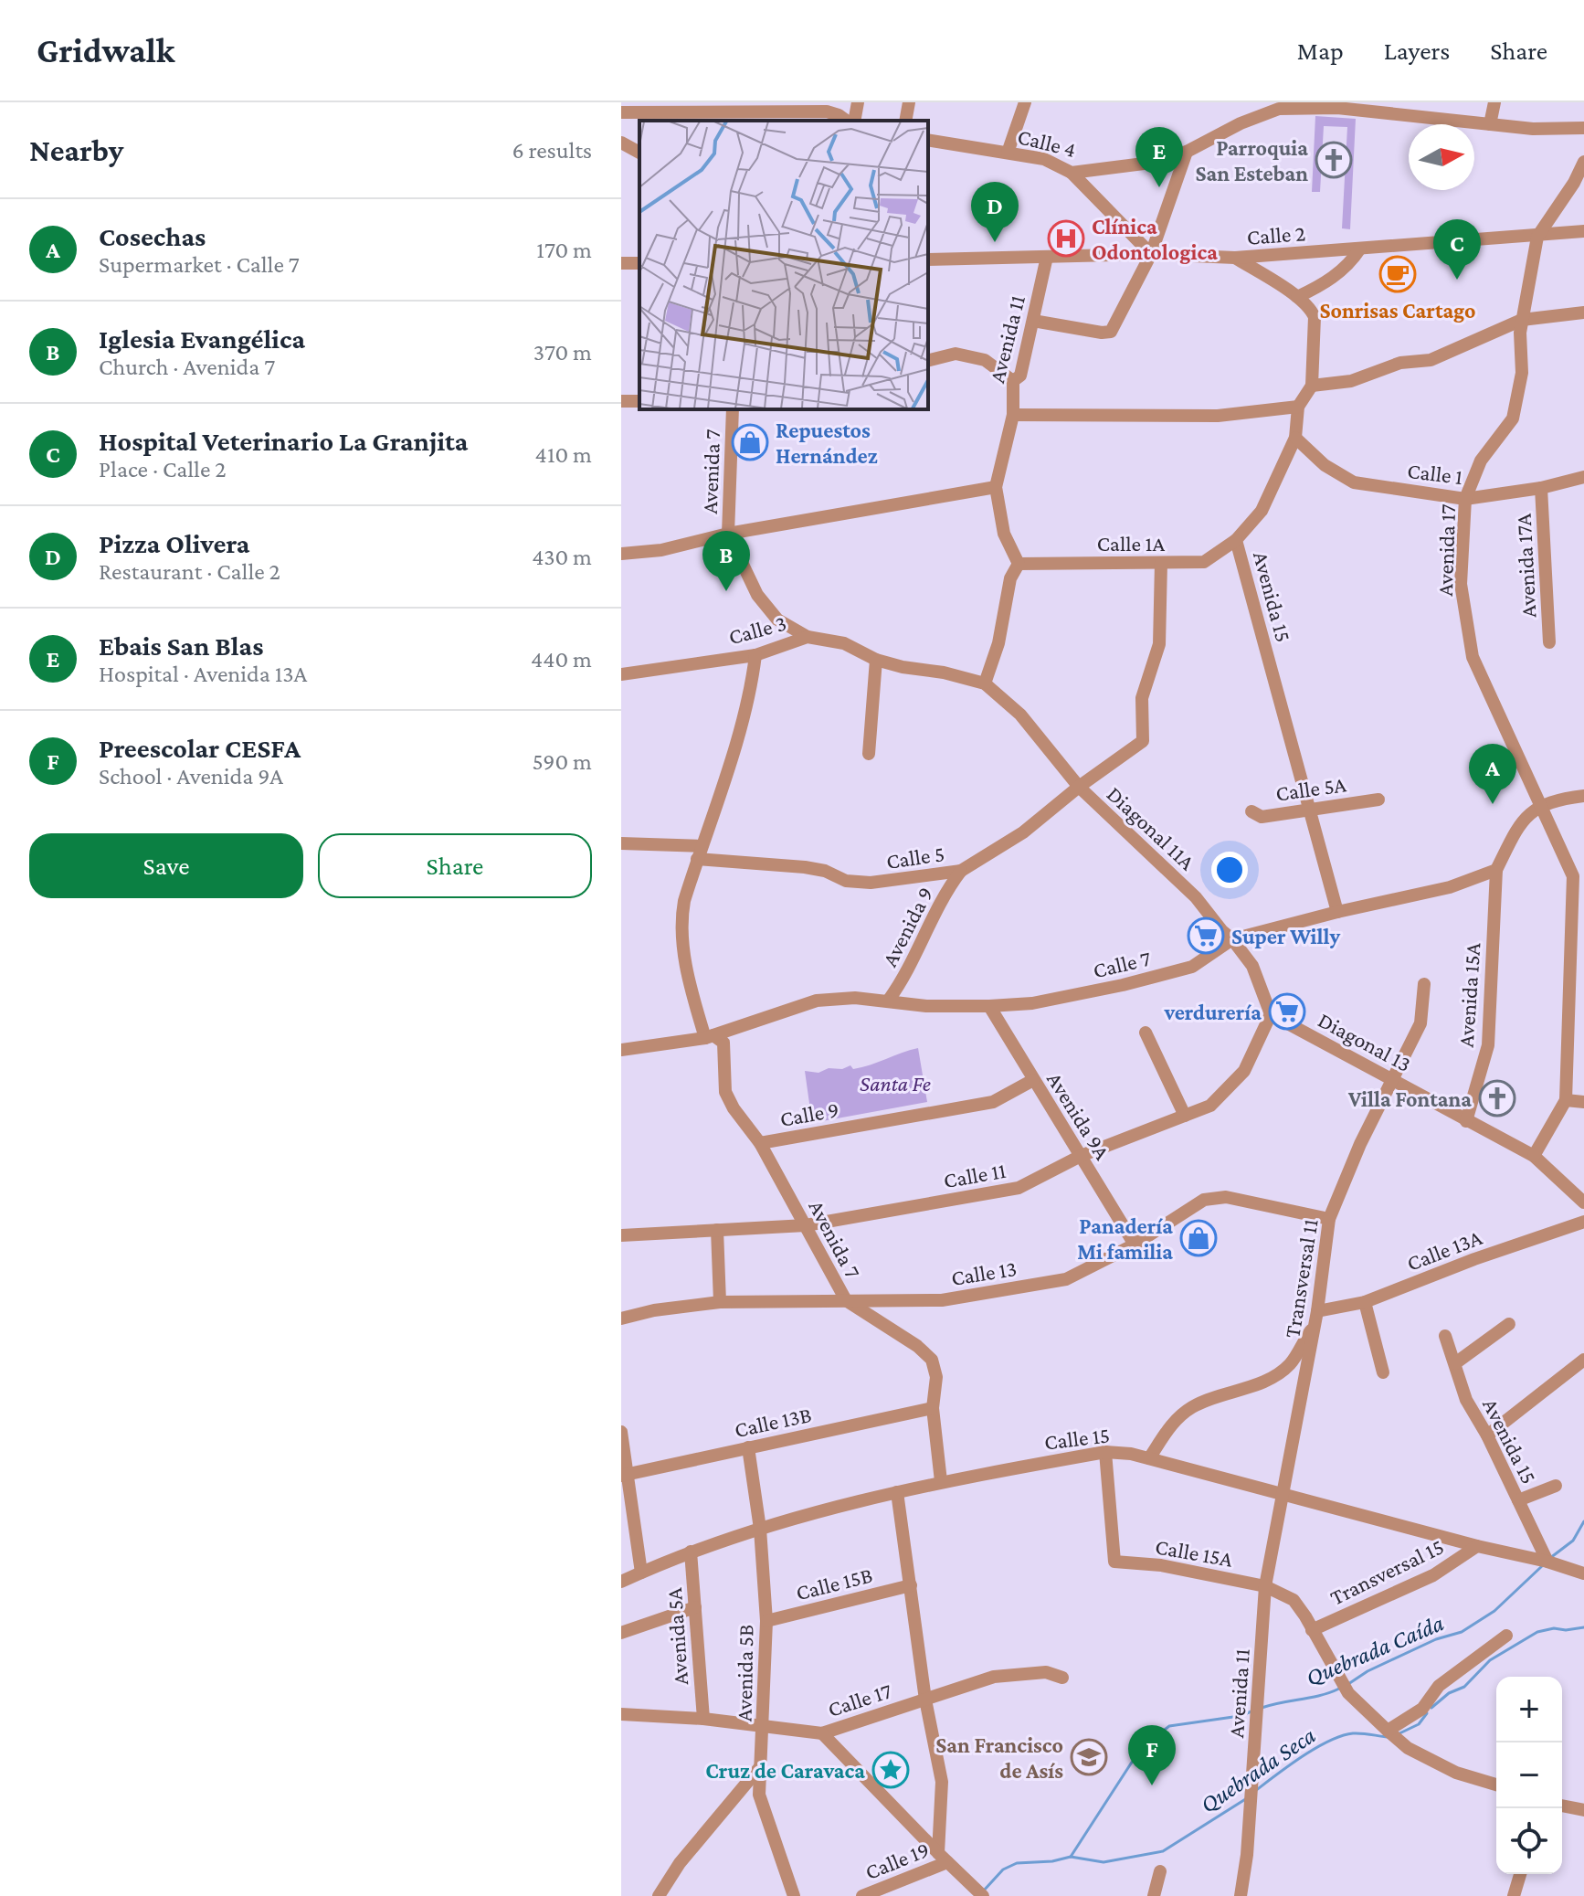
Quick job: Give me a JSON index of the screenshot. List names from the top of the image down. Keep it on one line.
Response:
{"streets":{"street":["Calle 4","Calle 2","Avenida 11","Avenida 7","Calle 1","Calle 1A","Avenida 17","Avenida 17A","Avenida 15","Calle 3","Calle 5A","Diagonal 11A","Calle 5","Avenida 9","Calle 7","Avenida 15A","Diagonal 13","Calle 9","Avenida 9A","Calle 11","Calle 13A","Calle 13","Transversal 11","Calle 13B","Calle 15","Calle 15A","Transversal 15","Calle 15B","Avenida 5A","Avenida 5B","Calle 17","Calle 19"]},"crossings":[["Calle 2","Avenida 17"],["Avenida 11","Calle 1A"],["Avenida 11","Transversal 11"],["Avenida 11","Calle 15"],["Avenida 11","Calle 15A"],["Avenida 7","Calle 3"],["Avenida 7","Calle 5"],["Avenida 7","Calle 7"],["Avenida 7","Calle 9"],["Avenida 7","Calle 11"],["Avenida 7","Calle 13"],["Avenida 7","Calle 13B"],["Avenida 7","Calle 15"],["Calle 1","Avenida 17"],["Calle 1","Avenida 17A"],["Calle 1","Avenida 15"],["Calle 1A","Avenida 15"],["Calle 1A","Calle 5"],["Avenida 17","Diagonal 13"],["Avenida 15","Calle 5A"],["Avenida 15","Calle 7"],["Avenida 15","Calle 15"],["Calle 3","Diagonal 11A"],["Diagonal 11A","Calle 5"],["Diagonal 11A","Calle 7"],["Diagonal 11A","Diagonal 13"],["Diagonal 11A","Calle 11"],["Calle 5","Avenida 9"],["Avenida 9","Calle 7"],["Calle 7","Avenida 15A"],["Calle 7","Avenida 9A"],["Avenida 15A","Diagonal 13"],["Diagonal 13","Calle 11"],["Diagonal 13","Transversal 11"],["Calle 9","Avenida 9A"],["Avenida 9A","Calle 11"],["Avenida 9A","Calle 13"],["Calle 13A","Transversal 11"],["Calle 13","Transversal 11"],["Transversal 11","Calle 15"],["Calle 13B","Avenida 5A"],["Calle 13B","Avenida 5B"],["Calle 15","Calle 15A"],["Calle 15","Transversal 15"],["Calle 15","Avenida 5A"],["Calle 15","Avenida 5B"],["Calle 15A","Transversal 15"],["Calle 15B","Avenida 5B"],["Avenida 5A","Calle 17"],["Avenida 5B","Calle 17"]],"water":["Quebrada Caída","Quebrada Seca"],"parks":["Santa Fe"],"places":{"church":["Parroquia San Esteban","Villa Fontana"],"hospital":["Clínica Odontologica"],"cafe":["Sonrisas Cartago"],"shop":["Repuestos Hernández","Panadería Mi familia"],"supermarket":["Super Willy","verdurería"],"school or university":["San Francisco de Asís"],"place":["Cruz de Caravaca"]},"north":"right","page":{"header":"Gridwalk","nav":["Map","Layers","Share"],"heading":["Nearby","6 results"],"pins":["E","D","C","B","A","F"],"list":[{"mark":"A","name":"Cosechas","note":"Supermarket · Calle 7","value":"170 m"},{"mark":"B","name":"Iglesia Evangélica","note":"Church · Avenida 7","value":"370 m"},{"mark":"C","name":"Hospital Veterinario La Granjita","note":"Place · Calle 2","value":"410 m"},{"mark":"D","name":"Pizza Olivera","note":"Restaurant · Calle 2","value":"430 m"},{"mark":"E","name":"Ebais San Blas","note":"Hospital · Avenida 13A","value":"440 m"},{"mark":"F","name":"Preescolar CESFA","note":"School · Avenida 9A","value":"590 m"}],"buttons":["Save","Share"],"map_buttons":["+","−"]}}
